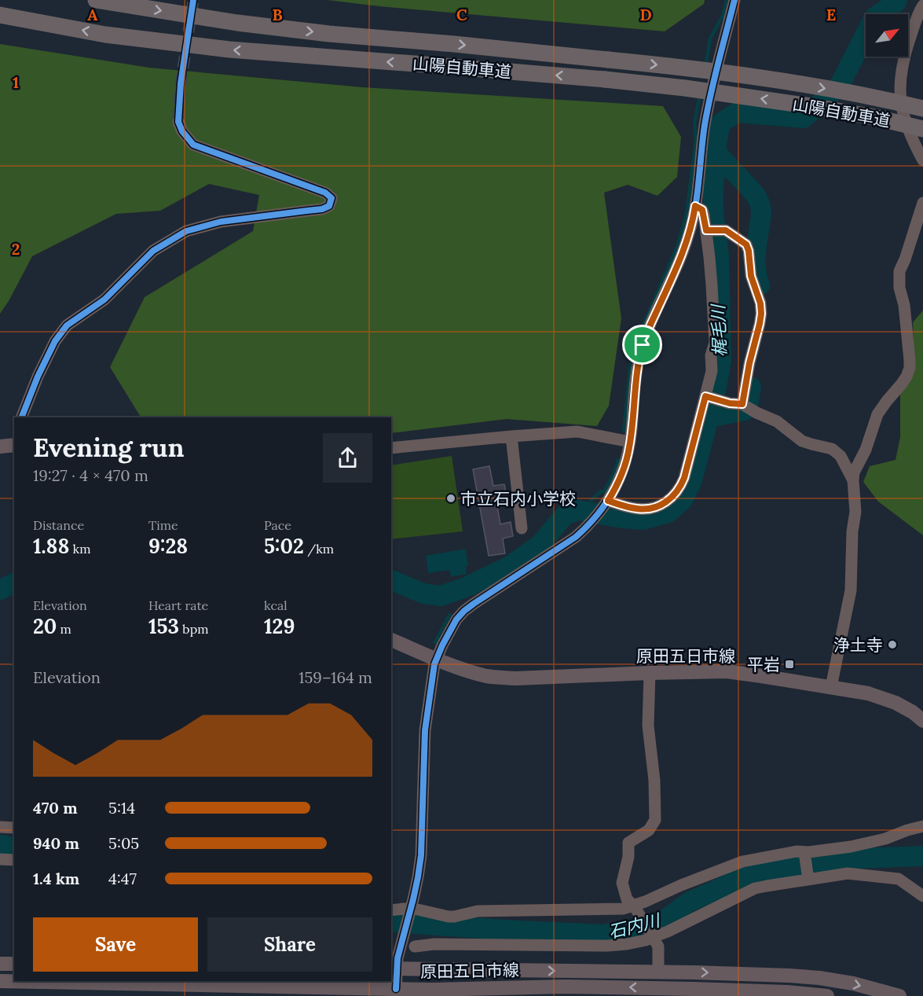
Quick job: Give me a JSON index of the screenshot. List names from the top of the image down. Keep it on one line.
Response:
{"streets":{"highway":["山陽自動車道"],"main road":["原田五日市線"]},"water":["梶毛川","石内川"],"places":{"other":["市立石内小学校","浄土寺"],"transit":["平岩"]},"north":"top right","page":{"heading":["Evening run","19:27 · 4 × 470 m"],"stats":[["Distance","1.88 km"],["Time","9:28"],["Pace","5:02 /km"],["Elevation","20 m"],["Heart rate","153 bpm"],["kcal","129"]],"chart":["Elevation","159–164 m"],"list":[{"name":"470 m","note":"5:14"},{"name":"940 m","note":"5:05"},{"name":"1.4 km","note":"4:47"}],"buttons":["Save","Share"]},"grid":{"columns":["A","B","C","D","E"],"rows":["1","2"]}}
